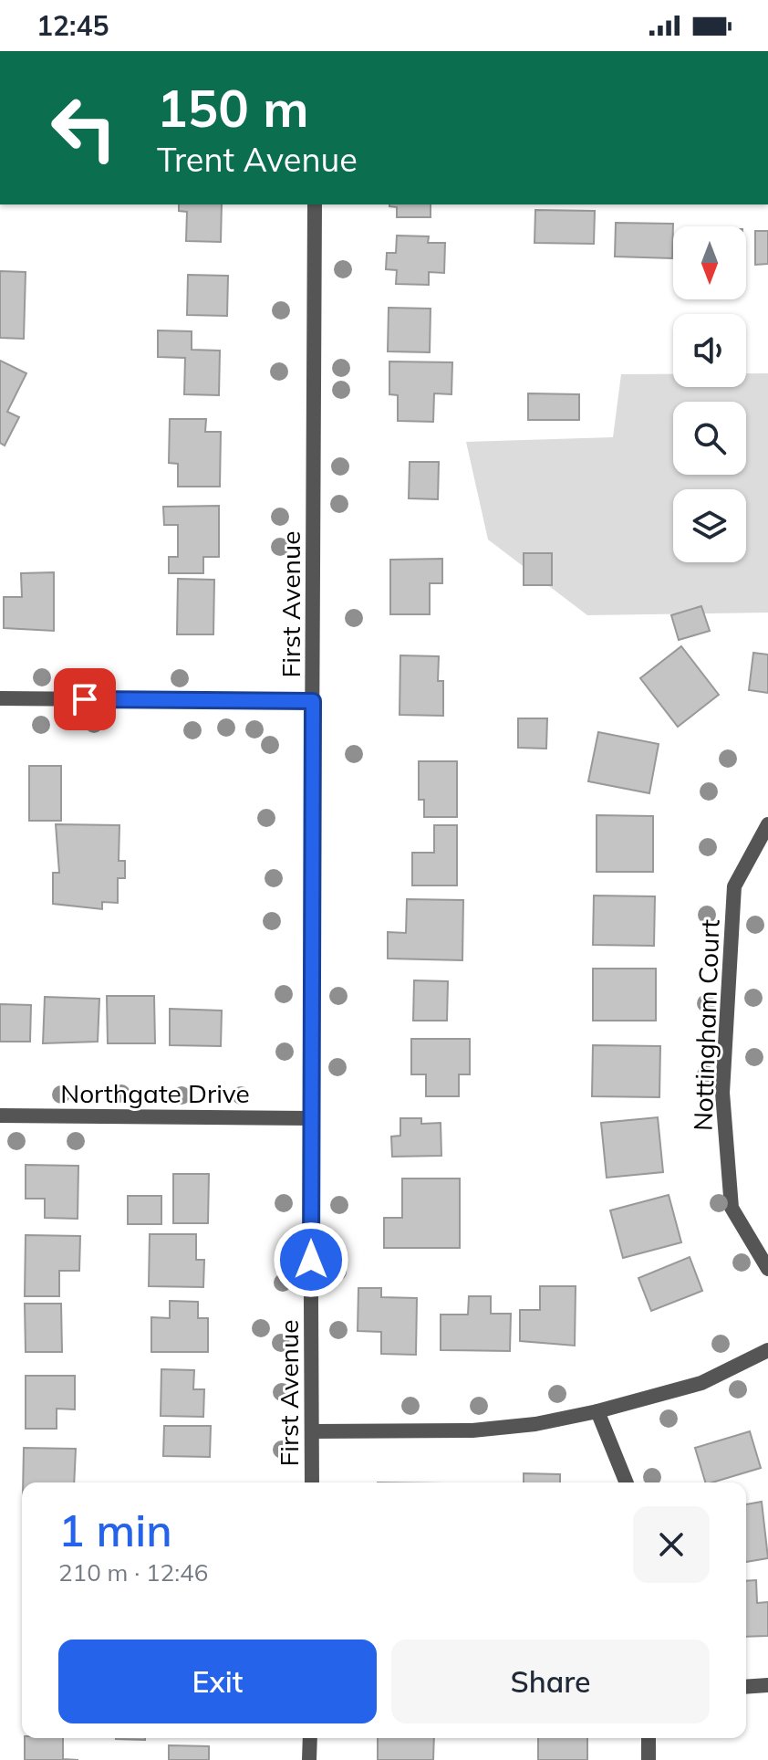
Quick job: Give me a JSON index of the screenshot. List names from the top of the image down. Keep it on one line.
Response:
{"streets":{"street":["First Avenue","Nottingham Court","Northgate Drive"]},"crossings":[["First Avenue","Northgate Drive"]],"north":"bottom","page":{"status":"12:45","turn":["150 m","Trent Avenue"],"heading":["1 min","210 m · 12:46"],"buttons":["Exit","Share"]}}
